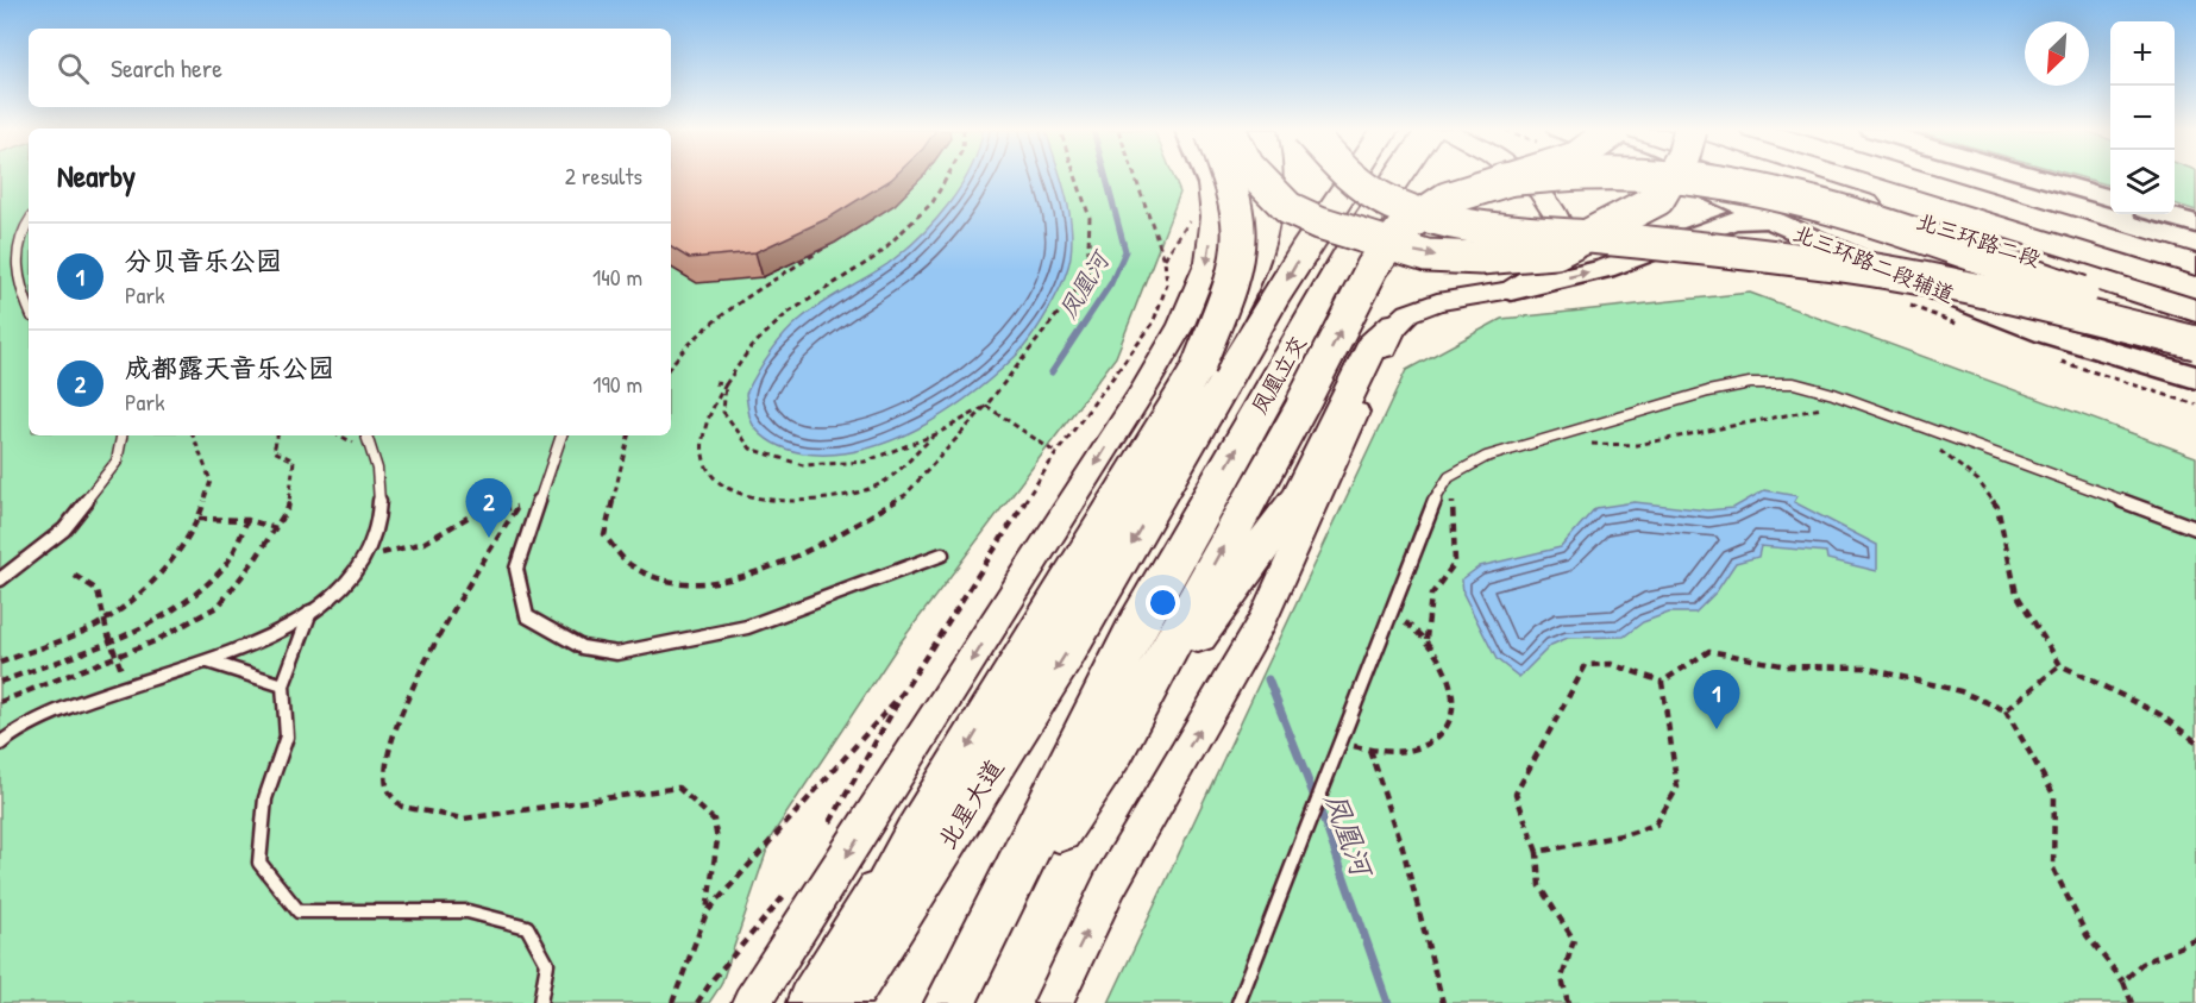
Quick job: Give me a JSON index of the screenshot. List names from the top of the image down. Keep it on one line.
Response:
{"streets":{"highway":["北三环路二段","凤凰立交","北星大道"],"main road":["北三环路二段辅道"]},"crossings":[["凤凰立交","北星大道"]],"water":["凤凰河"],"north":"bottom left","page":{"map_buttons":["+","−"],"search":"Search here","heading":["Nearby","2 results"],"list":[{"mark":"1","name":"分贝音乐公园","note":"Park","value":"140 m"},{"mark":"2","name":"成都露天音乐公园","note":"Park","value":"190 m"}],"pins":["2","1"]}}
